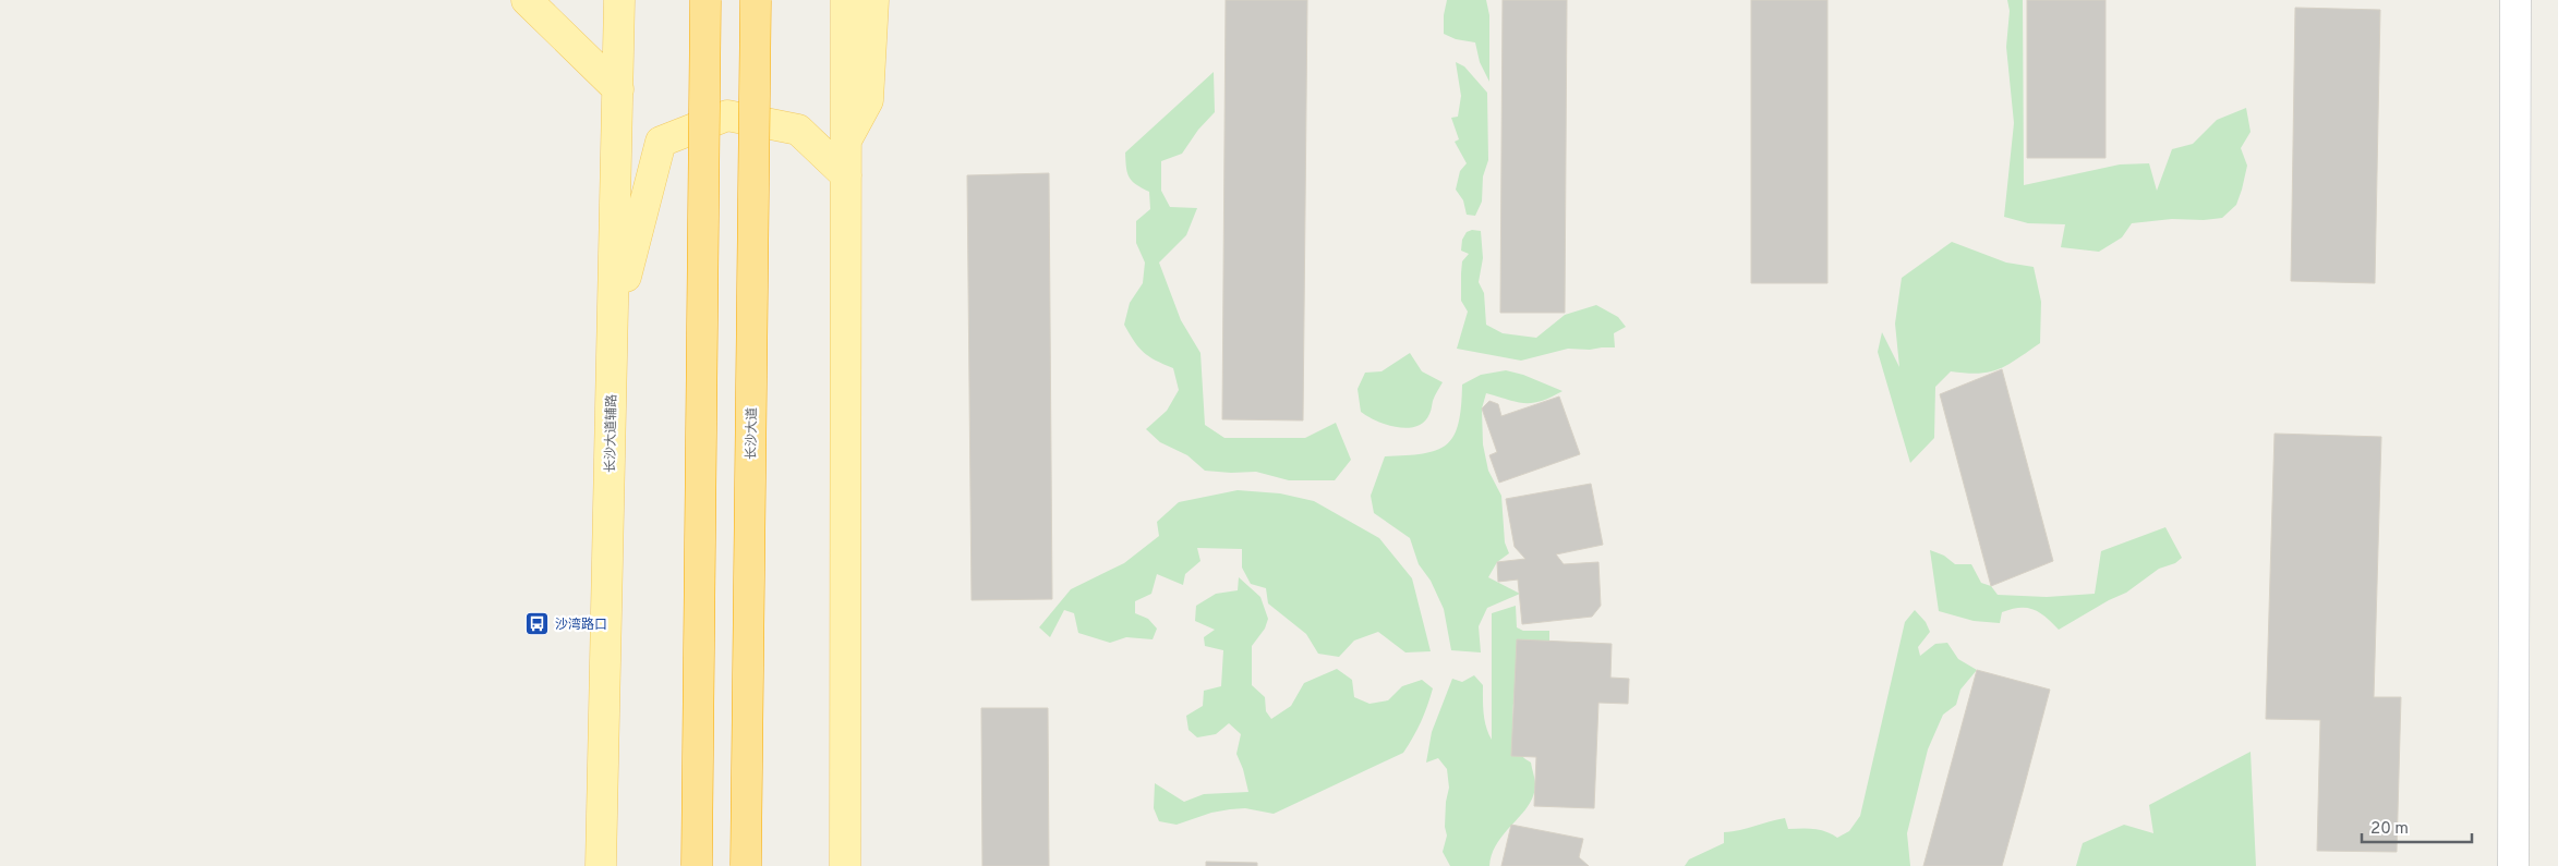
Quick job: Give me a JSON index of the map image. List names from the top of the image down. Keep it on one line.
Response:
{"streets":{"highway":["长沙大道"],"main road":["长沙大道辅路"]},"places":{"bus stop":["沙湾路口"]},"scale_bar":"20 m"}
